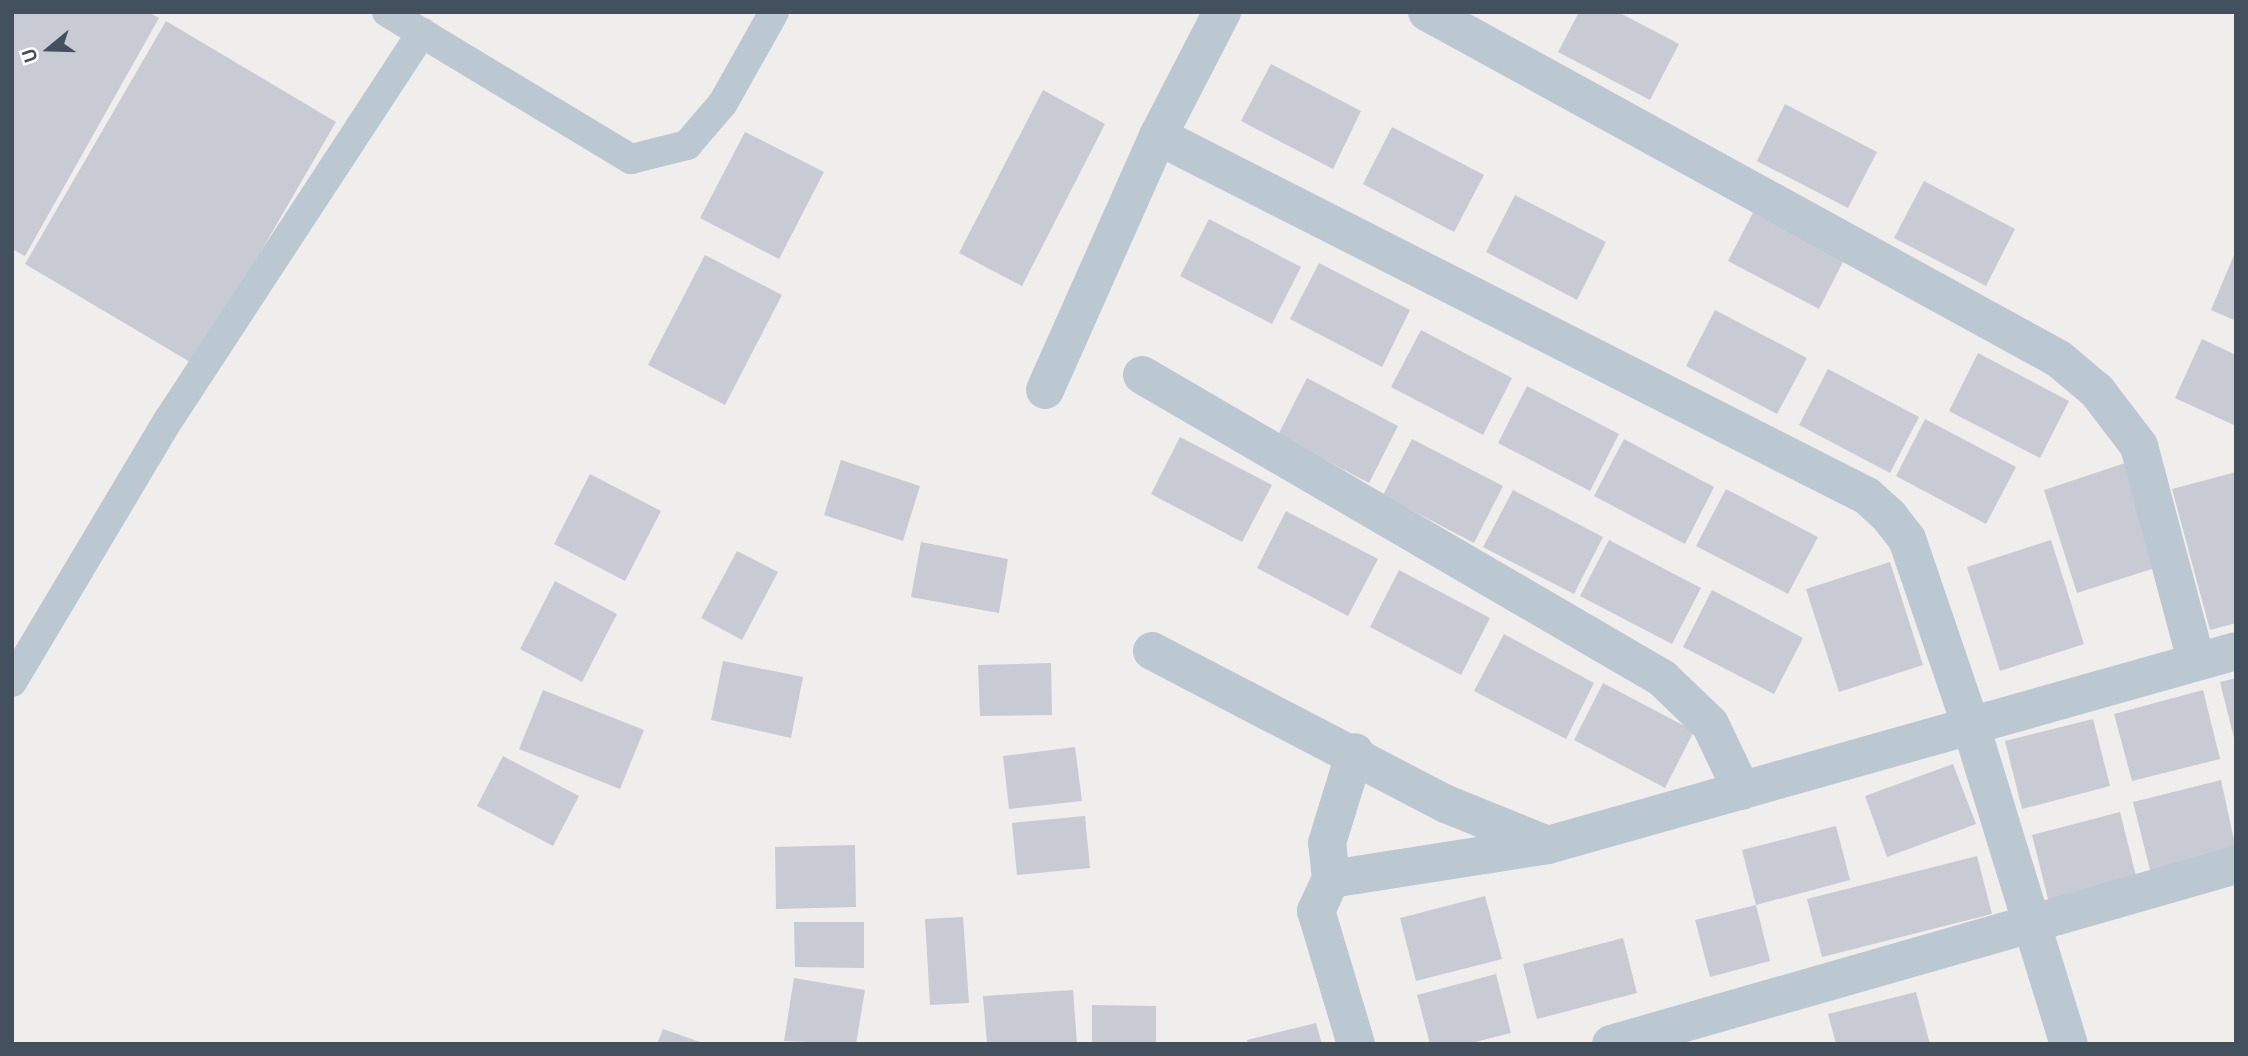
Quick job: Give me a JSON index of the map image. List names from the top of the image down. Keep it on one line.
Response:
{"north":"left"}
